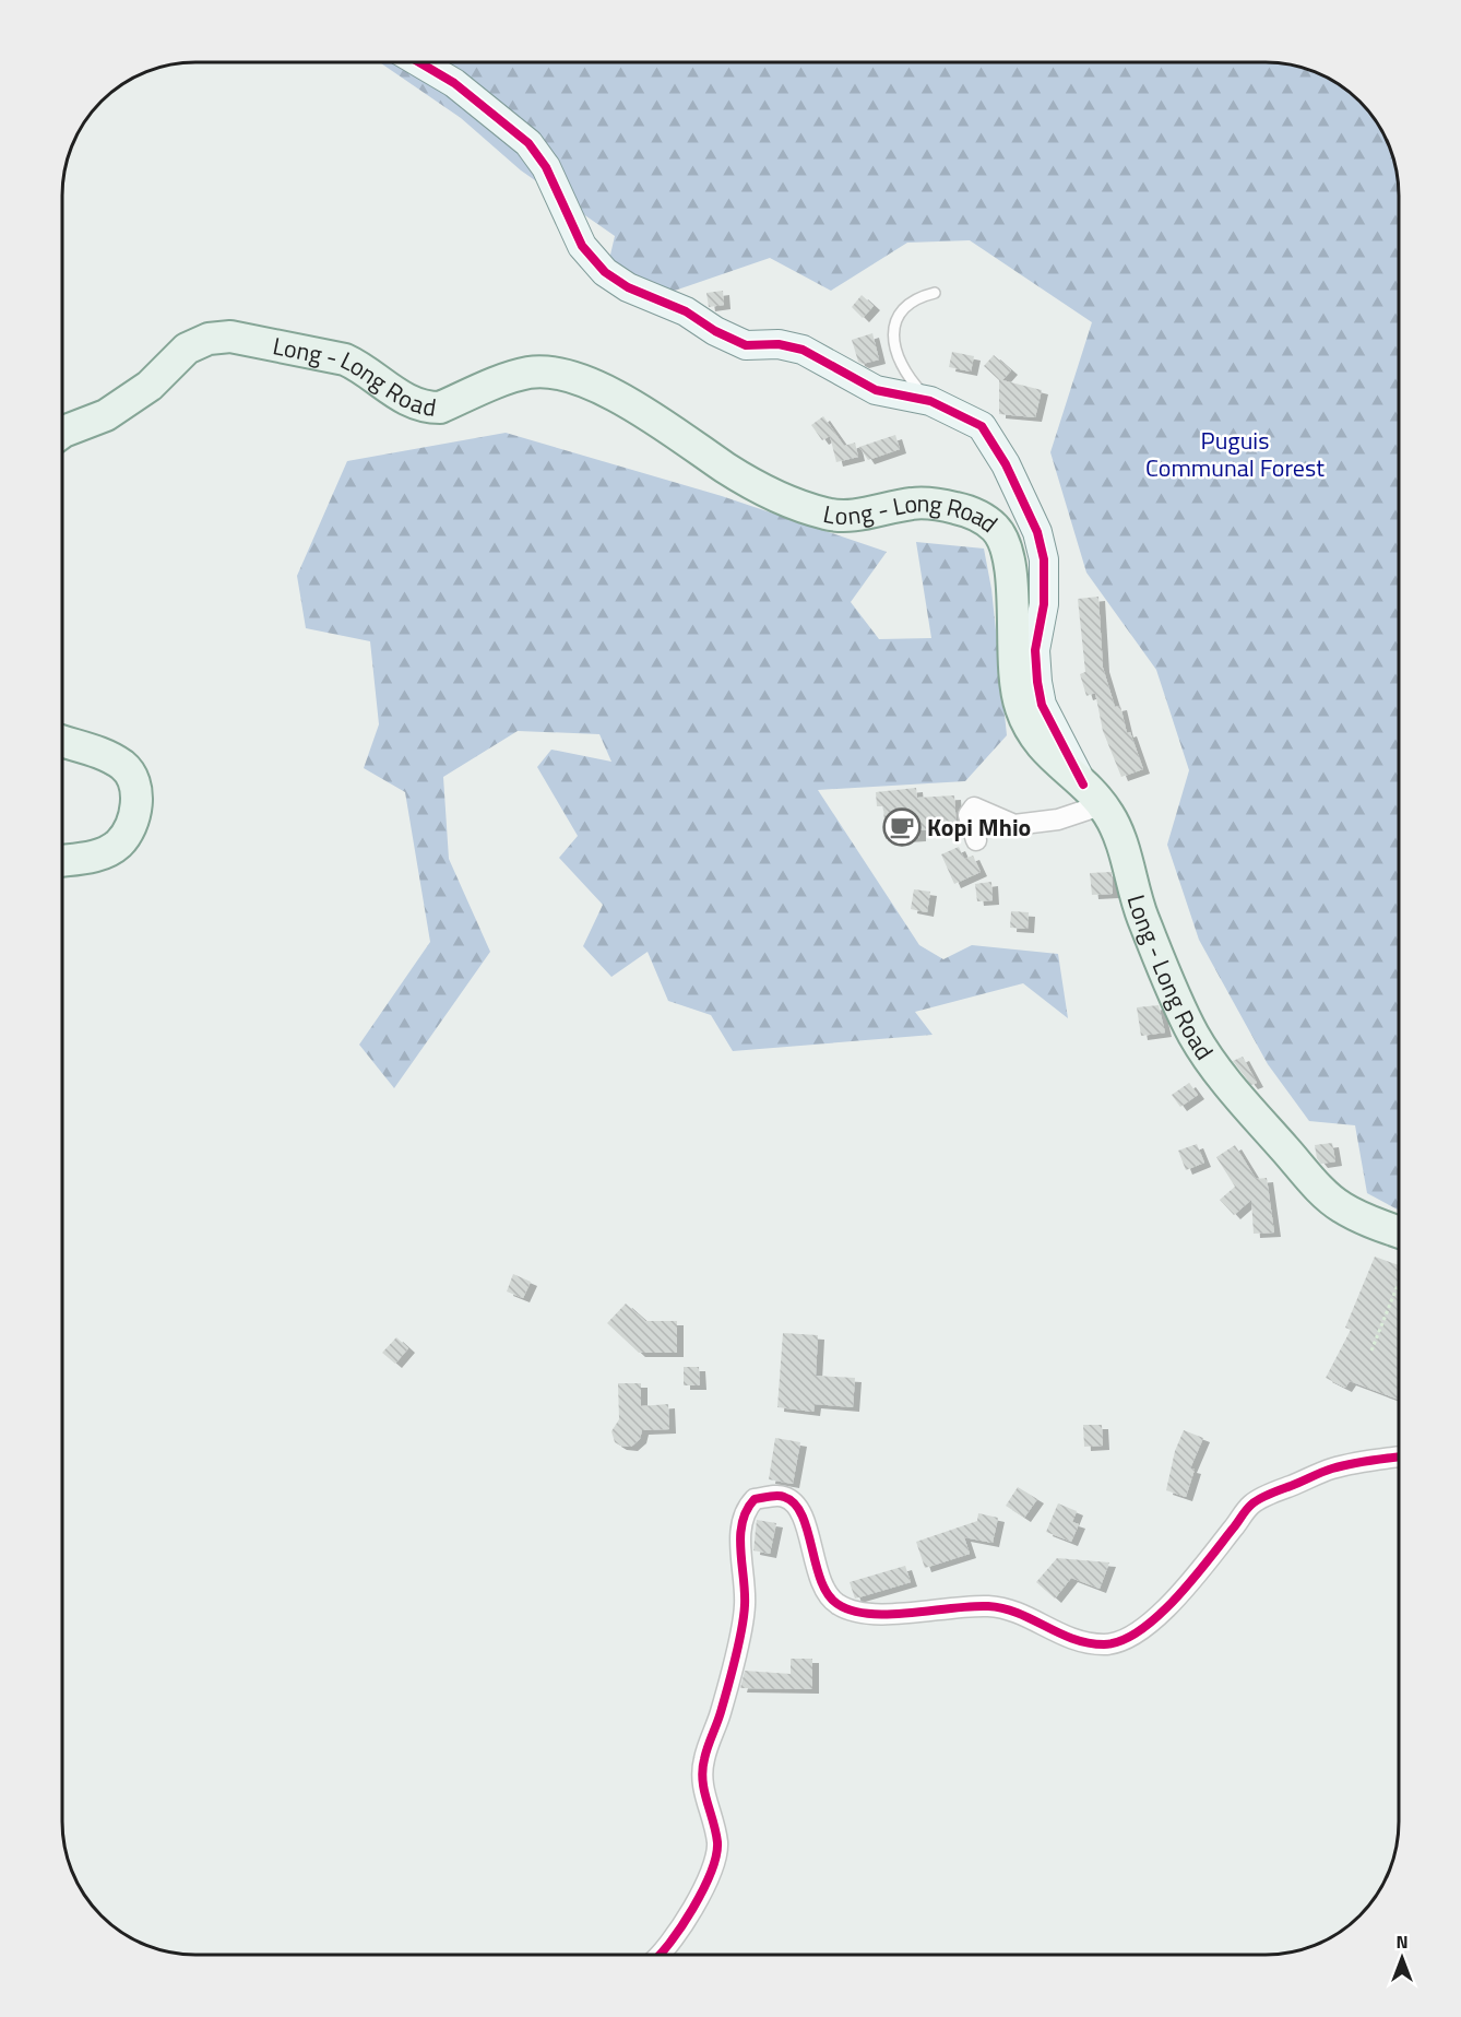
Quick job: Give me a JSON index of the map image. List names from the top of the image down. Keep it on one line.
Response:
{"streets":{"main road":["Long - Long Road"]},"parks":["Puguis Communal Forest"],"places":{"cafe":["Kopi Mhio"]},"north":"top"}
